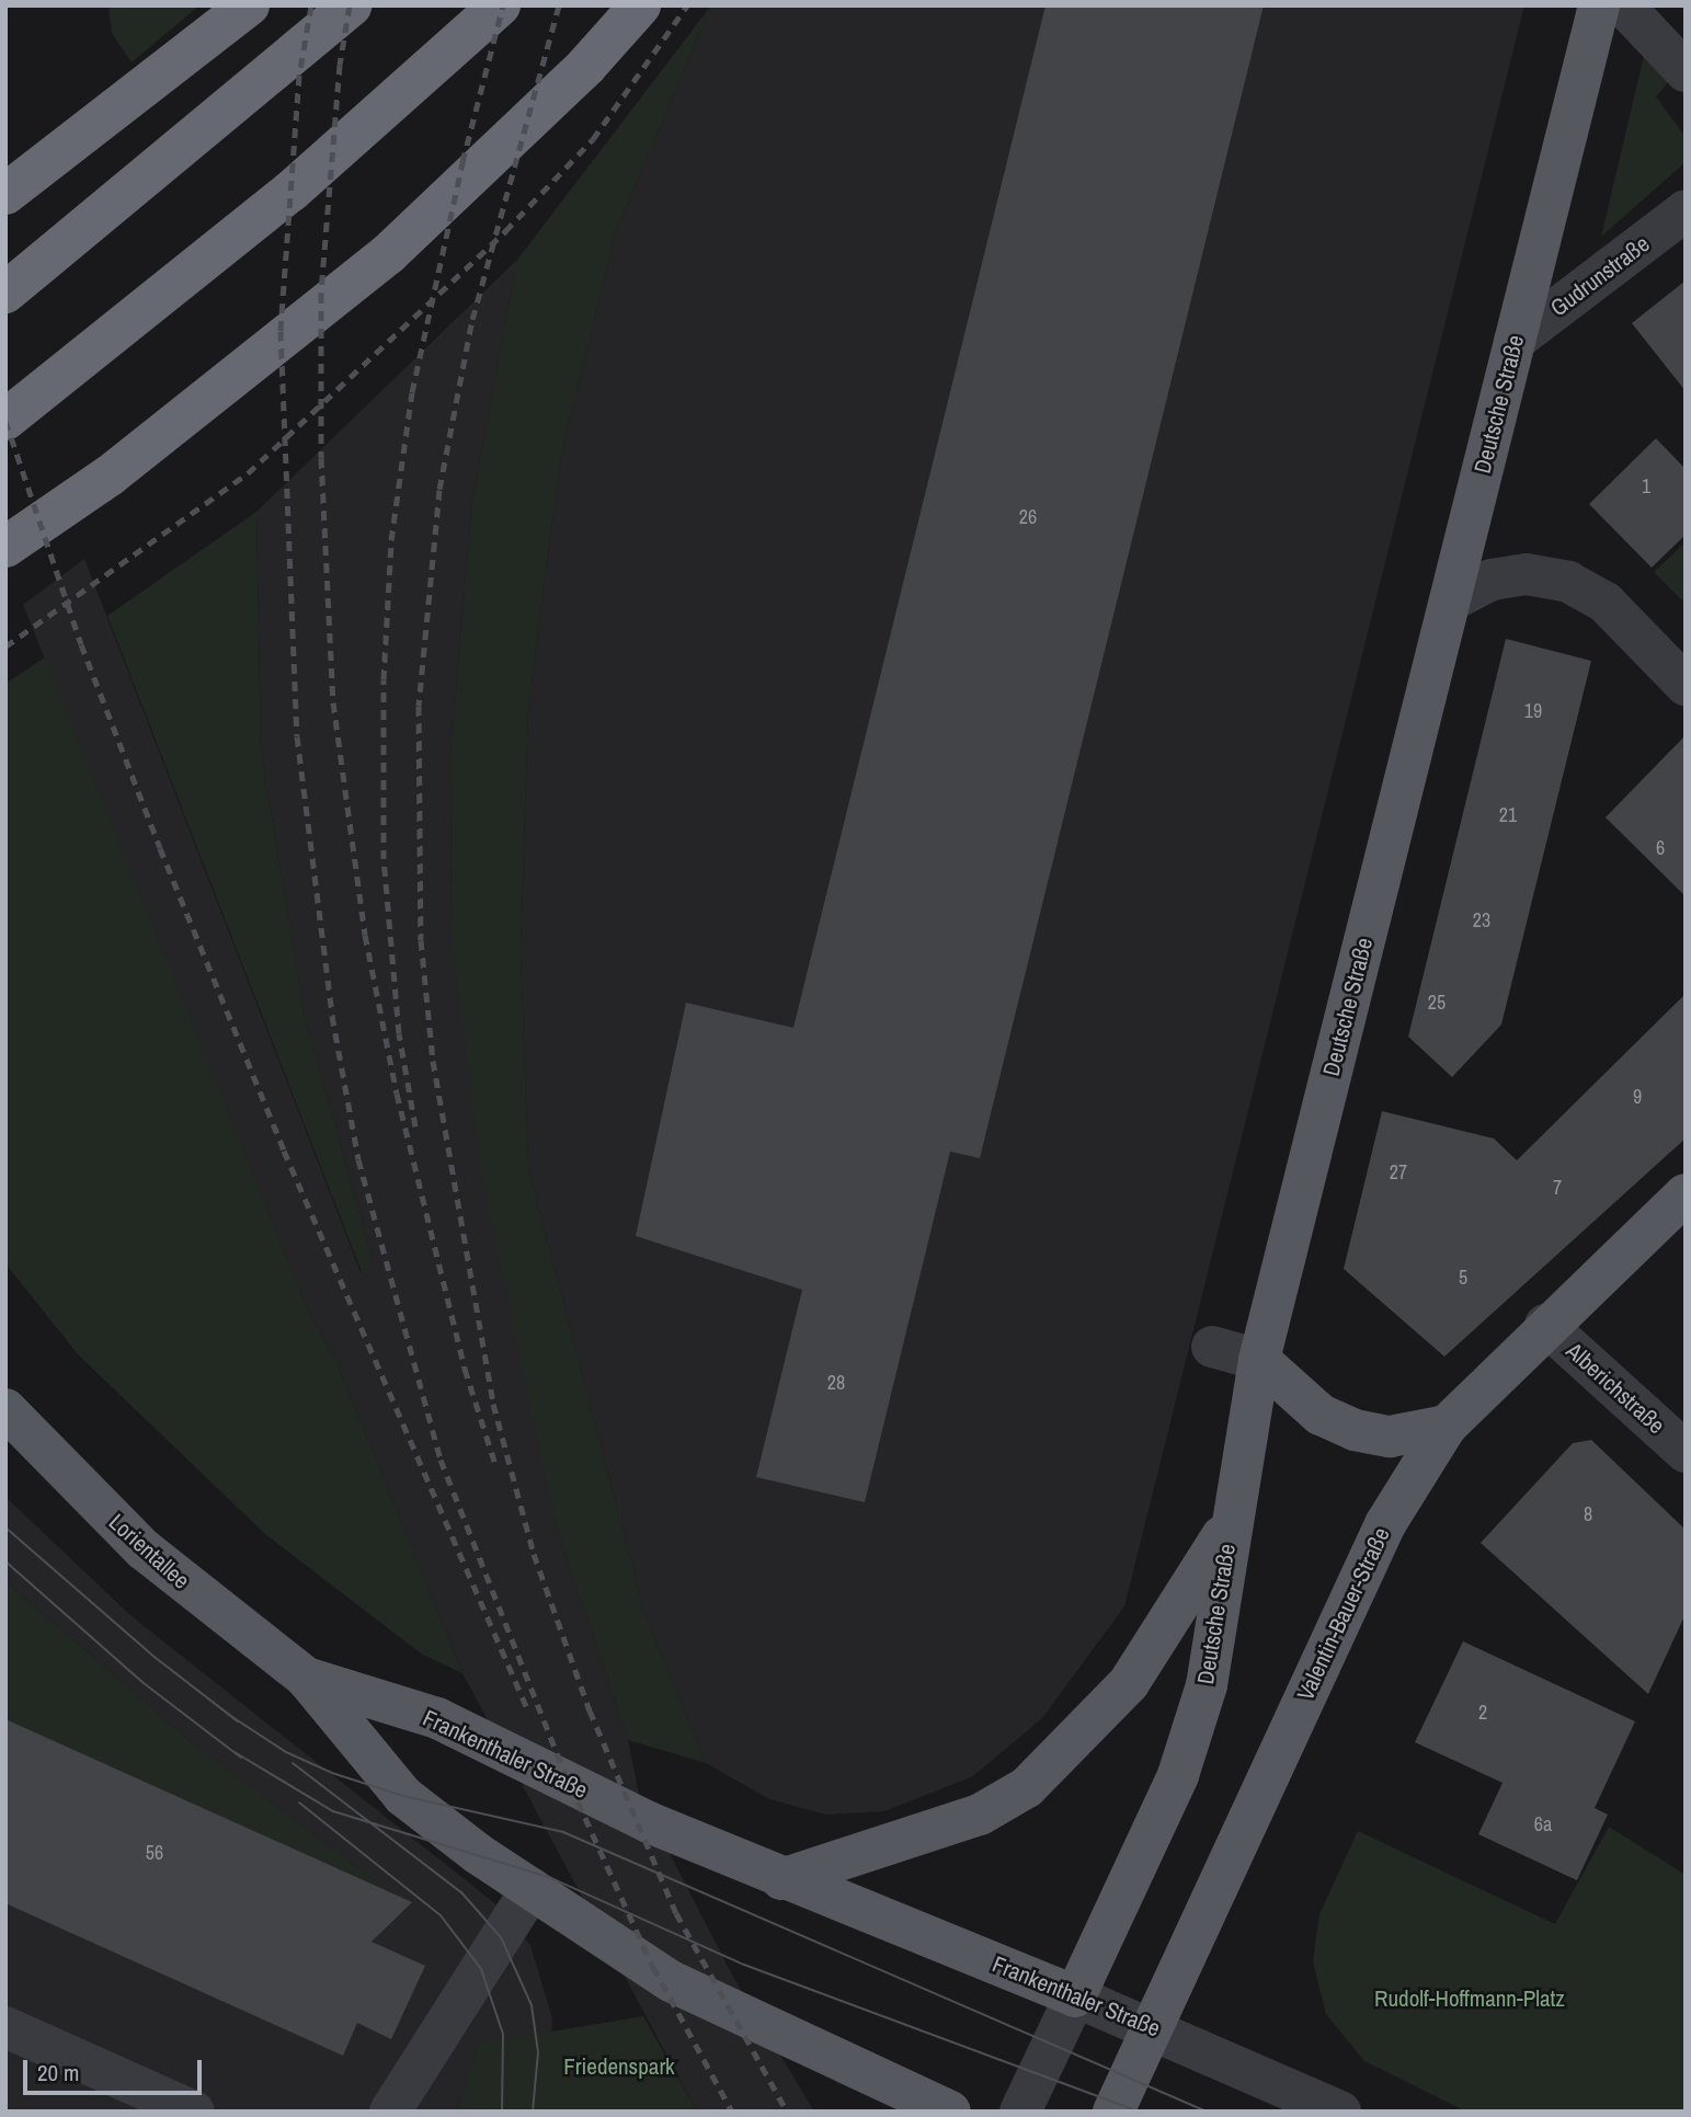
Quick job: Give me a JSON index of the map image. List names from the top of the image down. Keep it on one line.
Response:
{"streets":{"main road":["Deutsche Straße","Lorientallee","Valentin-Bauer-Straße","Frankenthaler Straße"],"street":["Gudrunstraße","Alberichstraße"]},"crossings":[["Gudrunstraße","Deutsche Straße"],["Deutsche Straße","Frankenthaler Straße"],["Alberichstraße","Valentin-Bauer-Straße"],["Lorientallee","Frankenthaler Straße"],["Valentin-Bauer-Straße","Frankenthaler Straße"]],"parks":["Rudolf-Hoffmann-Platz","Friedenspark"],"house_numbers":["1","26","19","21","6","23","25","9","27","7","5","28","8","2","6a","56"],"scale_bar":"20 m"}
